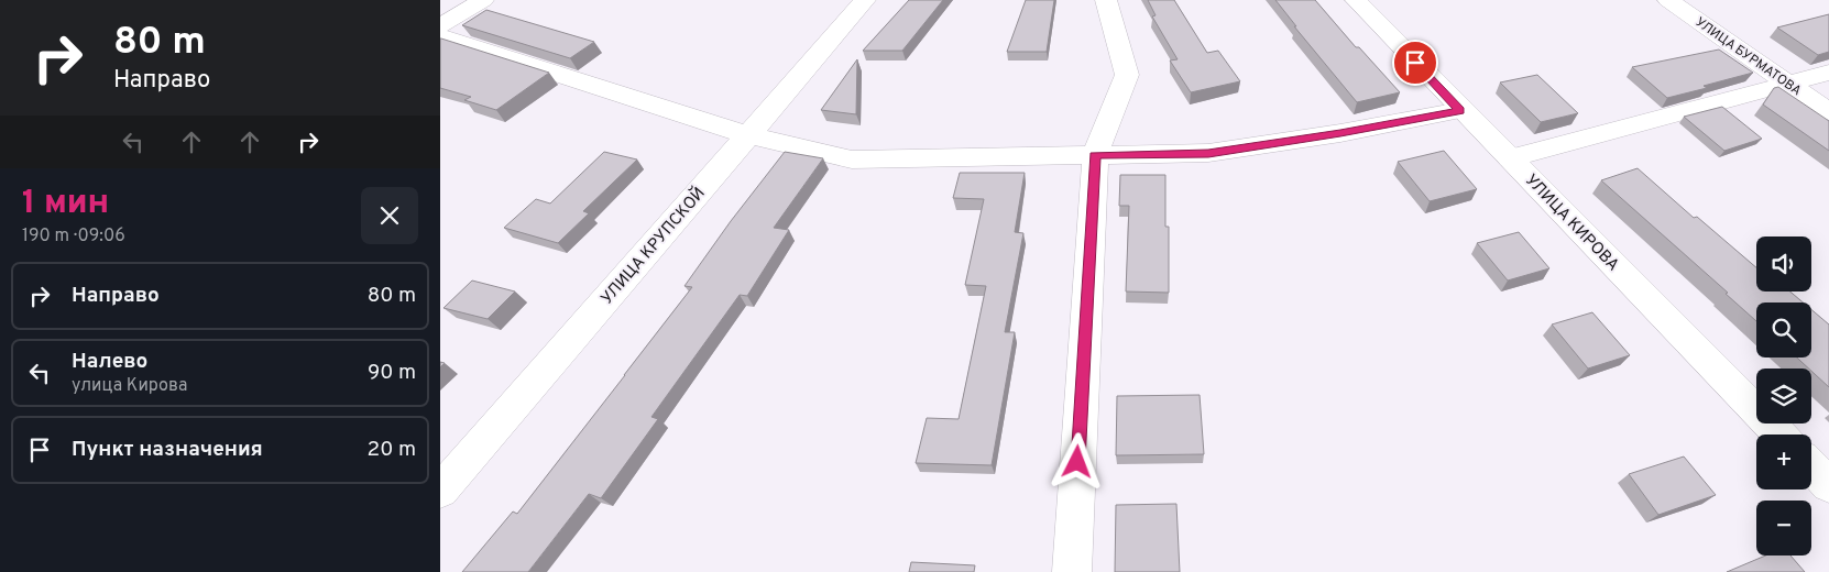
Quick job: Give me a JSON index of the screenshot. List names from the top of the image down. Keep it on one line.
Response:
{"streets":{"street":["УЛИЦА БУРМАТОВА","УЛИЦА КИРОВА","УЛИЦА КРУПСКОЙ"]},"page":{"turn":["80 m","Направо"],"heading":["1 мин","190 m · 09:06"],"map_buttons":["+","−"],"list":[{"name":"Направо","value":"80 m"},{"name":"Налево","note":"улица Кирова","value":"90 m"},{"name":"Пункт назначения","value":"20 m"}]}}
